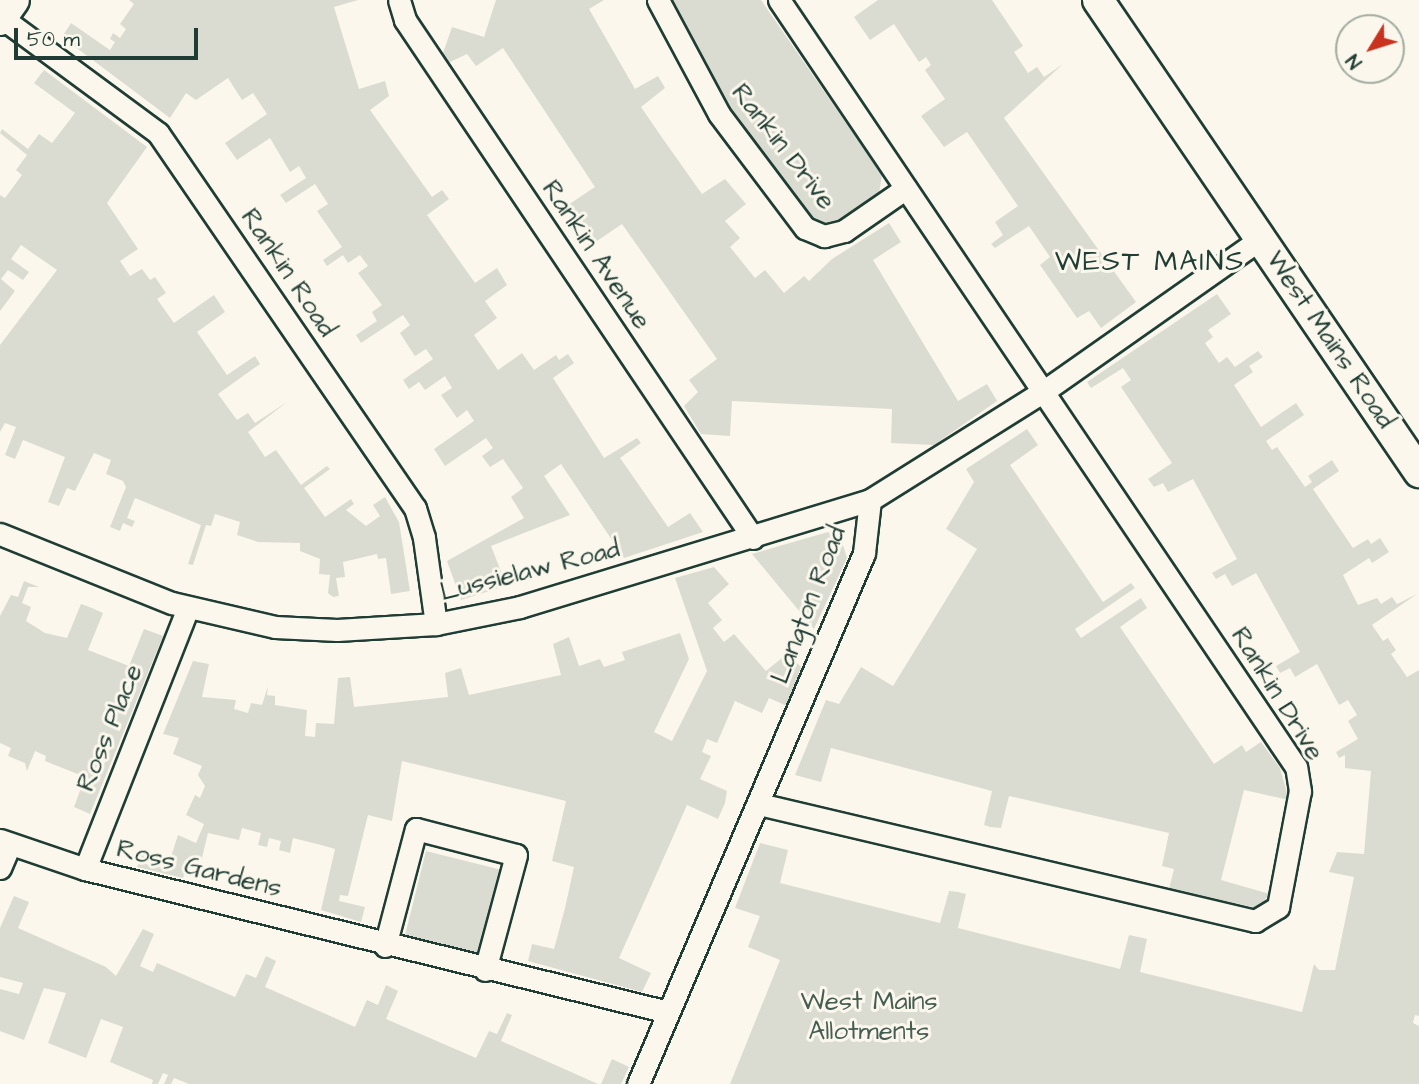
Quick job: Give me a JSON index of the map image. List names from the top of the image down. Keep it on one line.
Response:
{"streets":{"street":["Rankin Drive","Rankin Avenue","Rankin Road","West Mains Road","Lussielaw Road","Langton Road","Ross Place","Ross Gardens"]},"crossings":[["Rankin Drive","Langton Road"],["Rankin Avenue","Lussielaw Road"],["Rankin Road","Lussielaw Road"],["West Mains Road","Langton Road"],["Lussielaw Road","Langton Road"],["Lussielaw Road","Ross Place"],["Langton Road","Ross Gardens"],["Ross Place","Ross Gardens"]],"districts":["WEST MAINS"],"parks":["West Mains Allotments"],"scale_bar":"50 m","north":"bottom left"}
